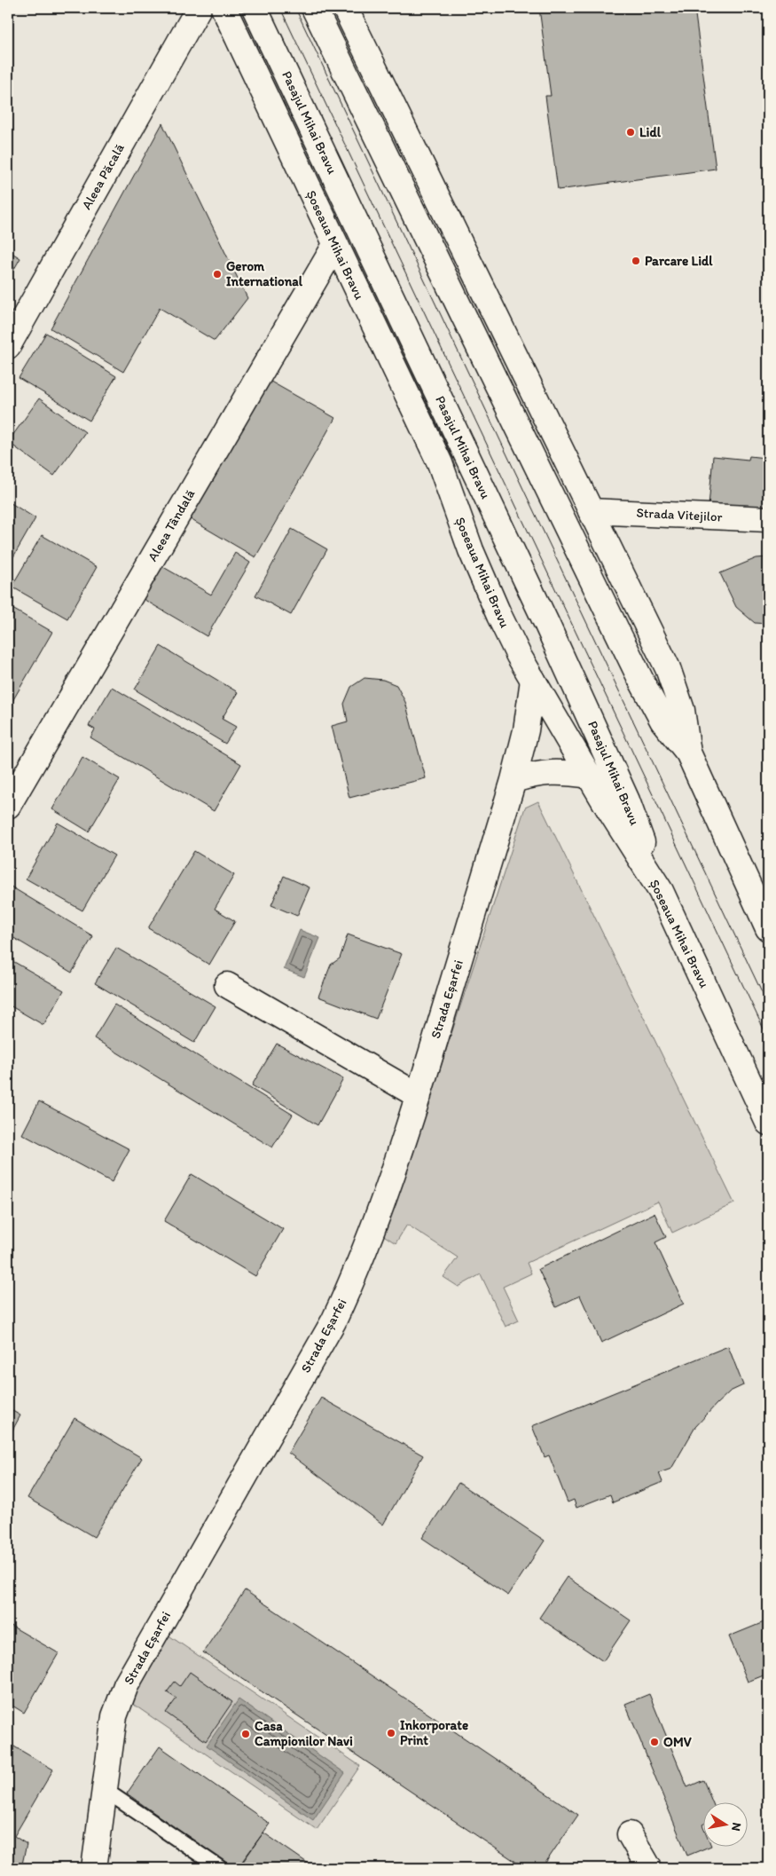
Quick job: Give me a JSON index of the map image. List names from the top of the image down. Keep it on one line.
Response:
{"streets":{"main road":["Pasajul Mihai Bravu","Aleea Păcală","Șoseaua Mihai Bravu","Strada Vitejilor","Aleea Tândală","Strada Eșarfei"]},"crossings":[["Pasajul Mihai Bravu","Șoseaua Mihai Bravu"],["Șoseaua Mihai Bravu","Aleea Tândală"],["Șoseaua Mihai Bravu","Strada Eșarfei"]],"places":["Lidl","Parcare Lidl","Gerom International","Inkorporate Print","Casa Campionilor Navi","OMV"],"north":"right"}
